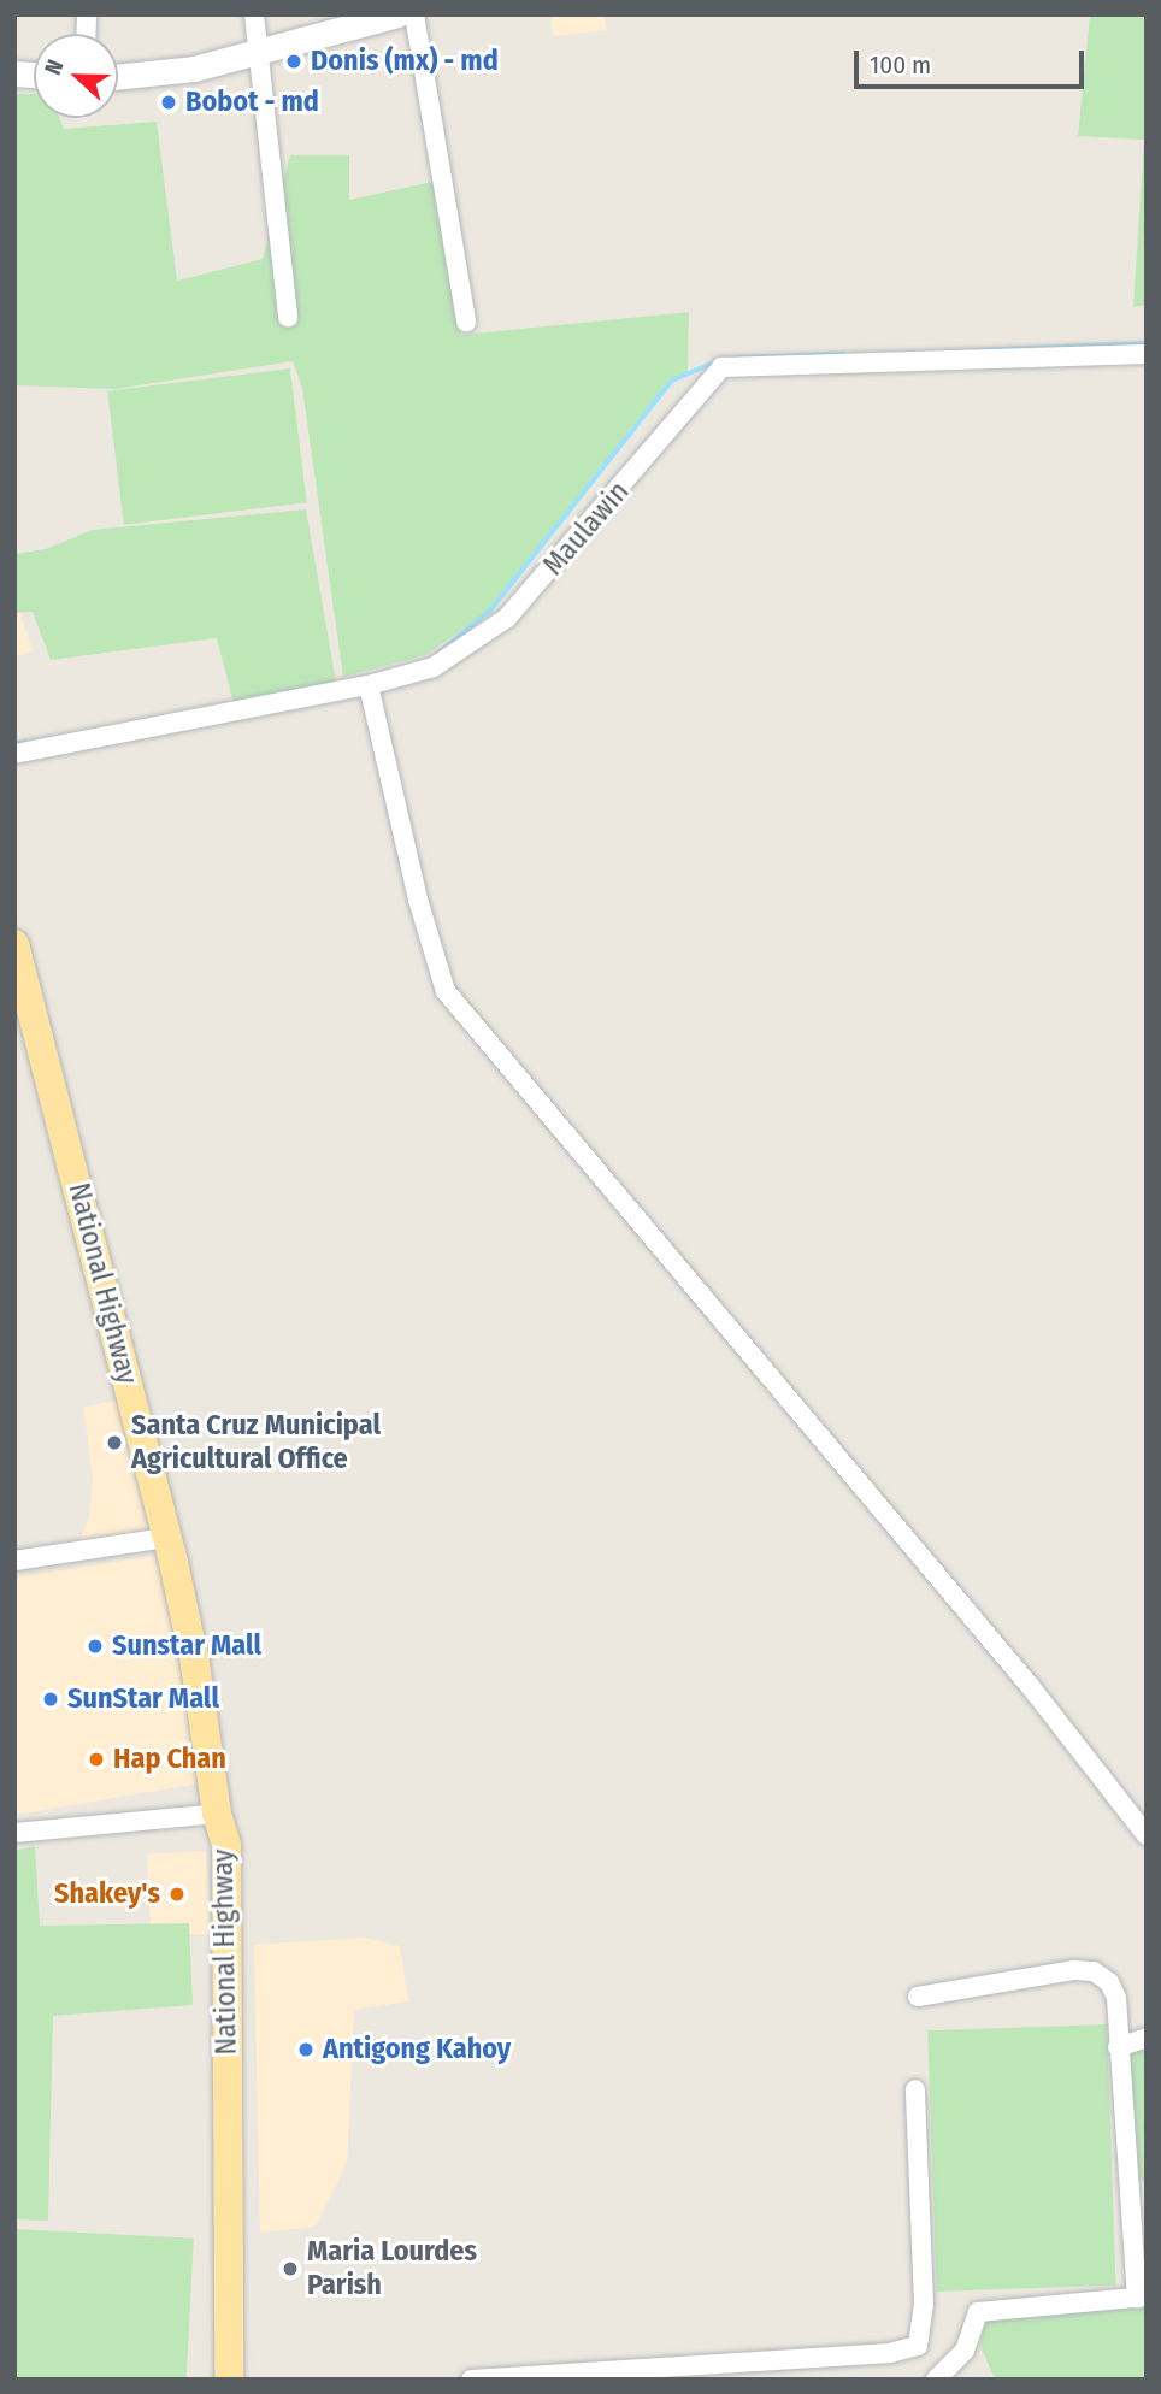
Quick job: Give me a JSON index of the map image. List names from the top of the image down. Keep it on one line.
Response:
{"streets":{"main road":["National Highway"],"street":["Maulawin"]},"places":["Donis (mx) - md","Bobot - md","Santa Cruz Municipal Agricultural Office","Sunstar Mall","SunStar Mall","Hap Chan","Shakey's","Antigong Kahoy","Maria Lourdes Parish"],"scale_bar":"100 m","north":"left"}
